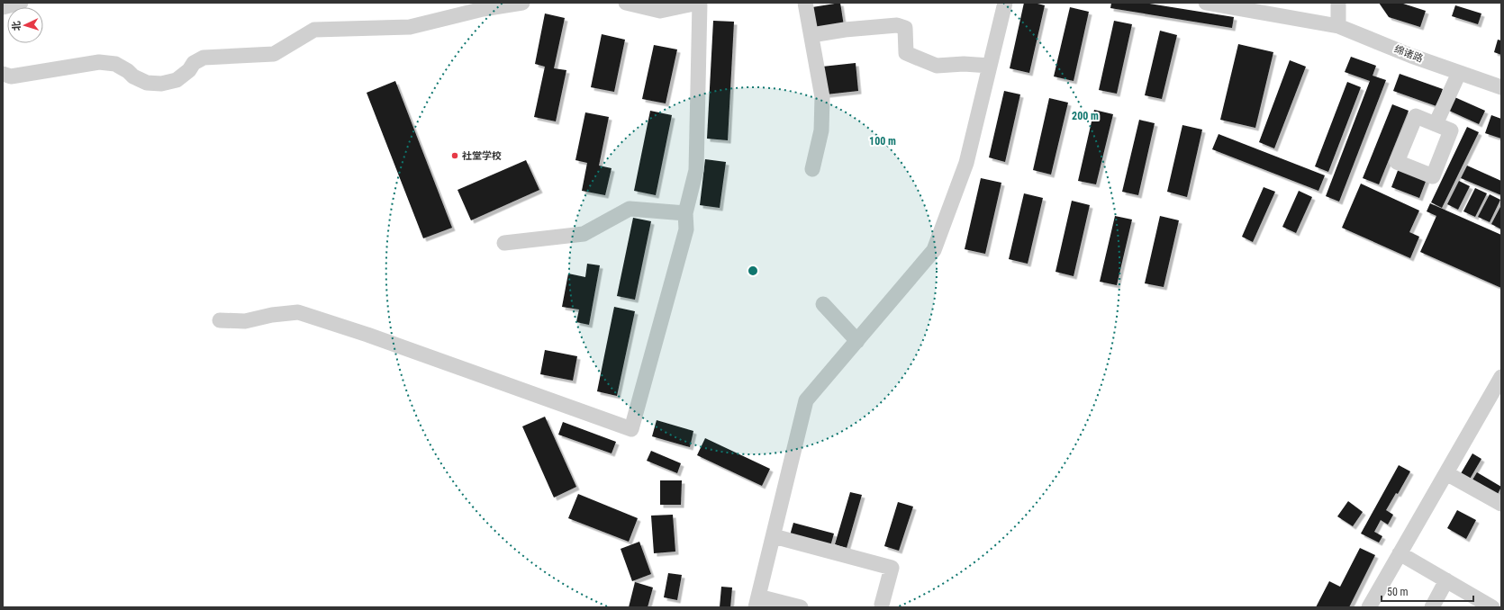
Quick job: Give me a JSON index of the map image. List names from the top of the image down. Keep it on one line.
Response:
{"streets":{"street":["绵诸路"]},"places":["社堂学校"],"scale_bar":"50 m","north":"left","rings":["200 m","100 m"]}
